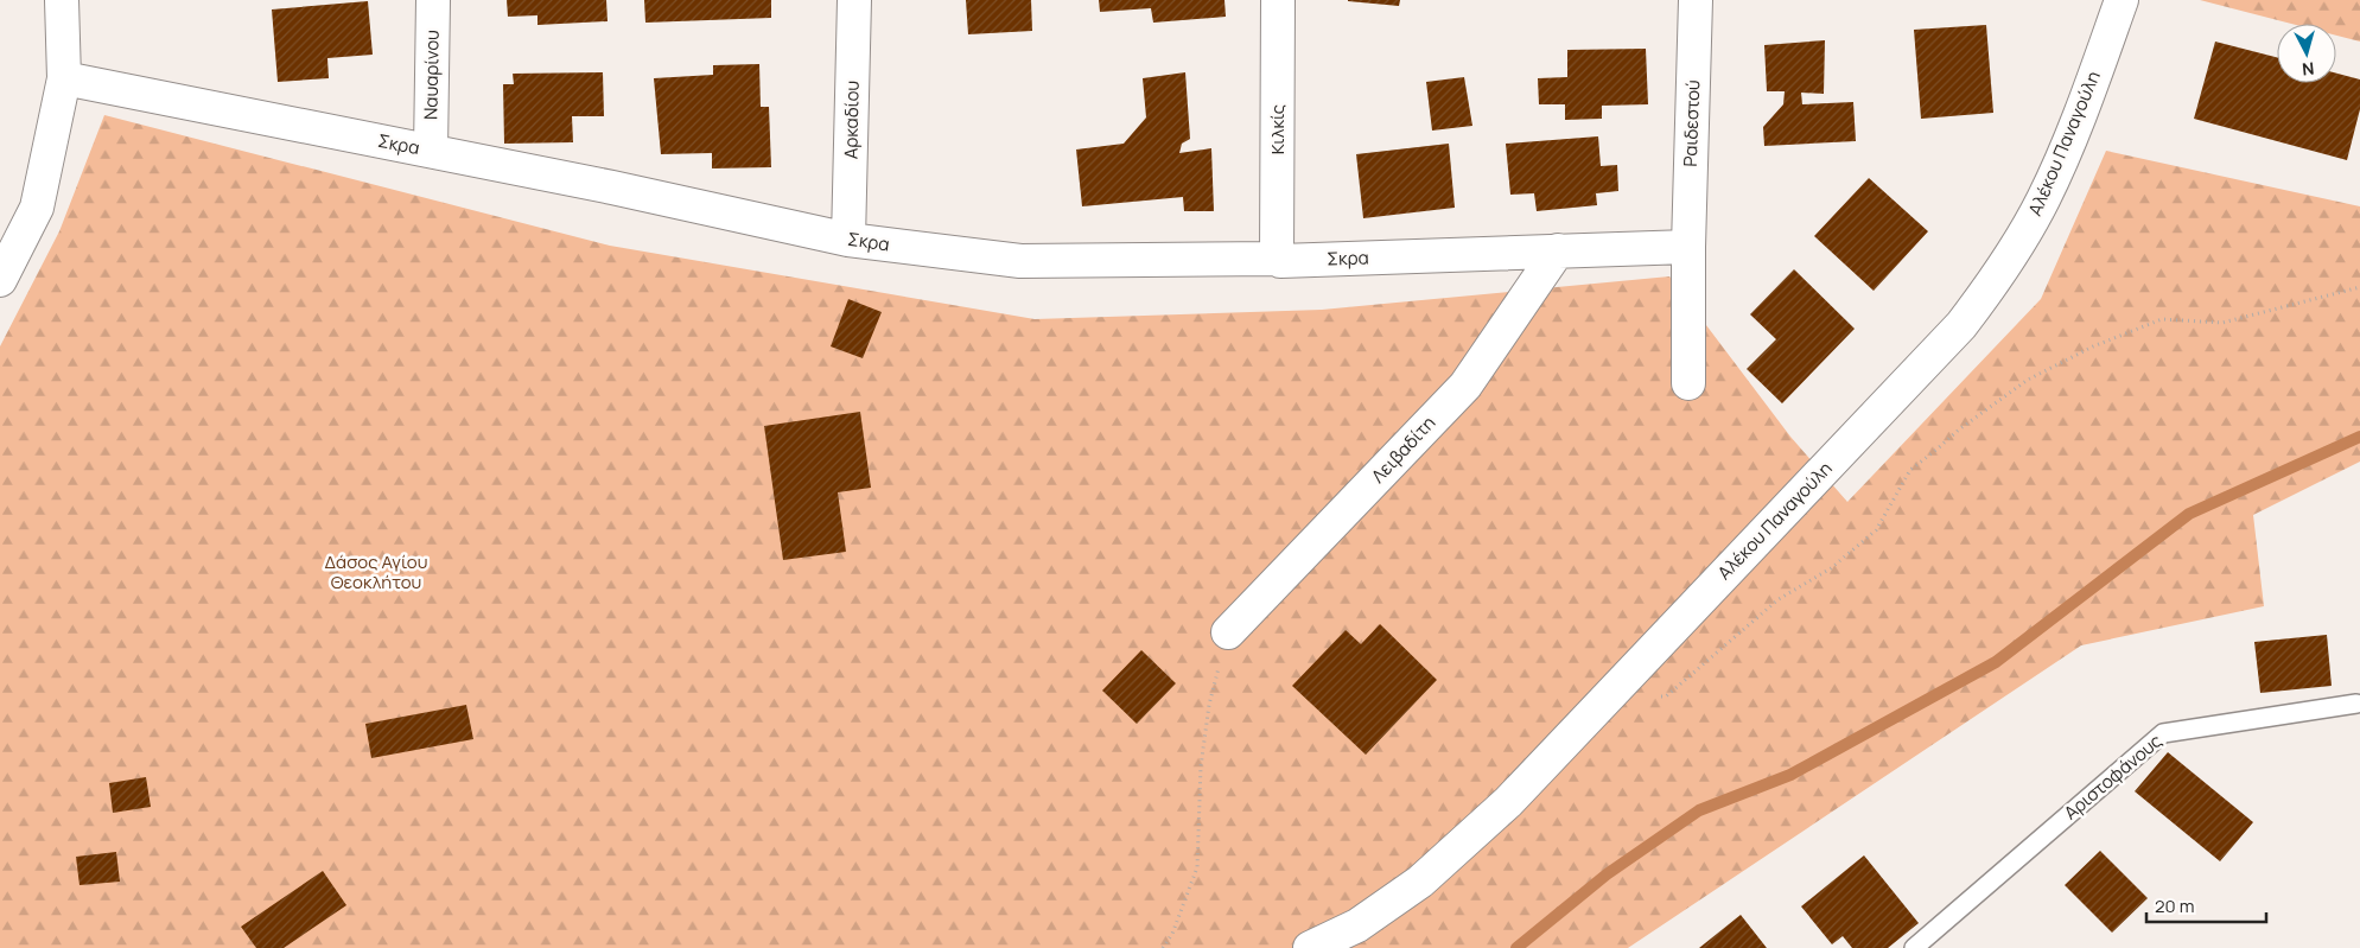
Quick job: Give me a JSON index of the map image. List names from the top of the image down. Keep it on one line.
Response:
{"streets":{"street":["Ναυαρίνου","Αρκαδίου","Ραιδεστού","Κιλκίς","Αλέκου Παναγούλη","Σκρα","Λειβαδίτη"],"lane":["Αριστοφάνους"]},"crossings":[["Ναυαρίνου","Σκρα"],["Αρκαδίου","Σκρα"],["Ραιδεστού","Σκρα"],["Κιλκίς","Σκρα"],["Σκρα","Λειβαδίτη"]],"parks":["Δάσος Αγίου Θεοκλήτου"],"scale_bar":"20 m","north":"bottom"}
